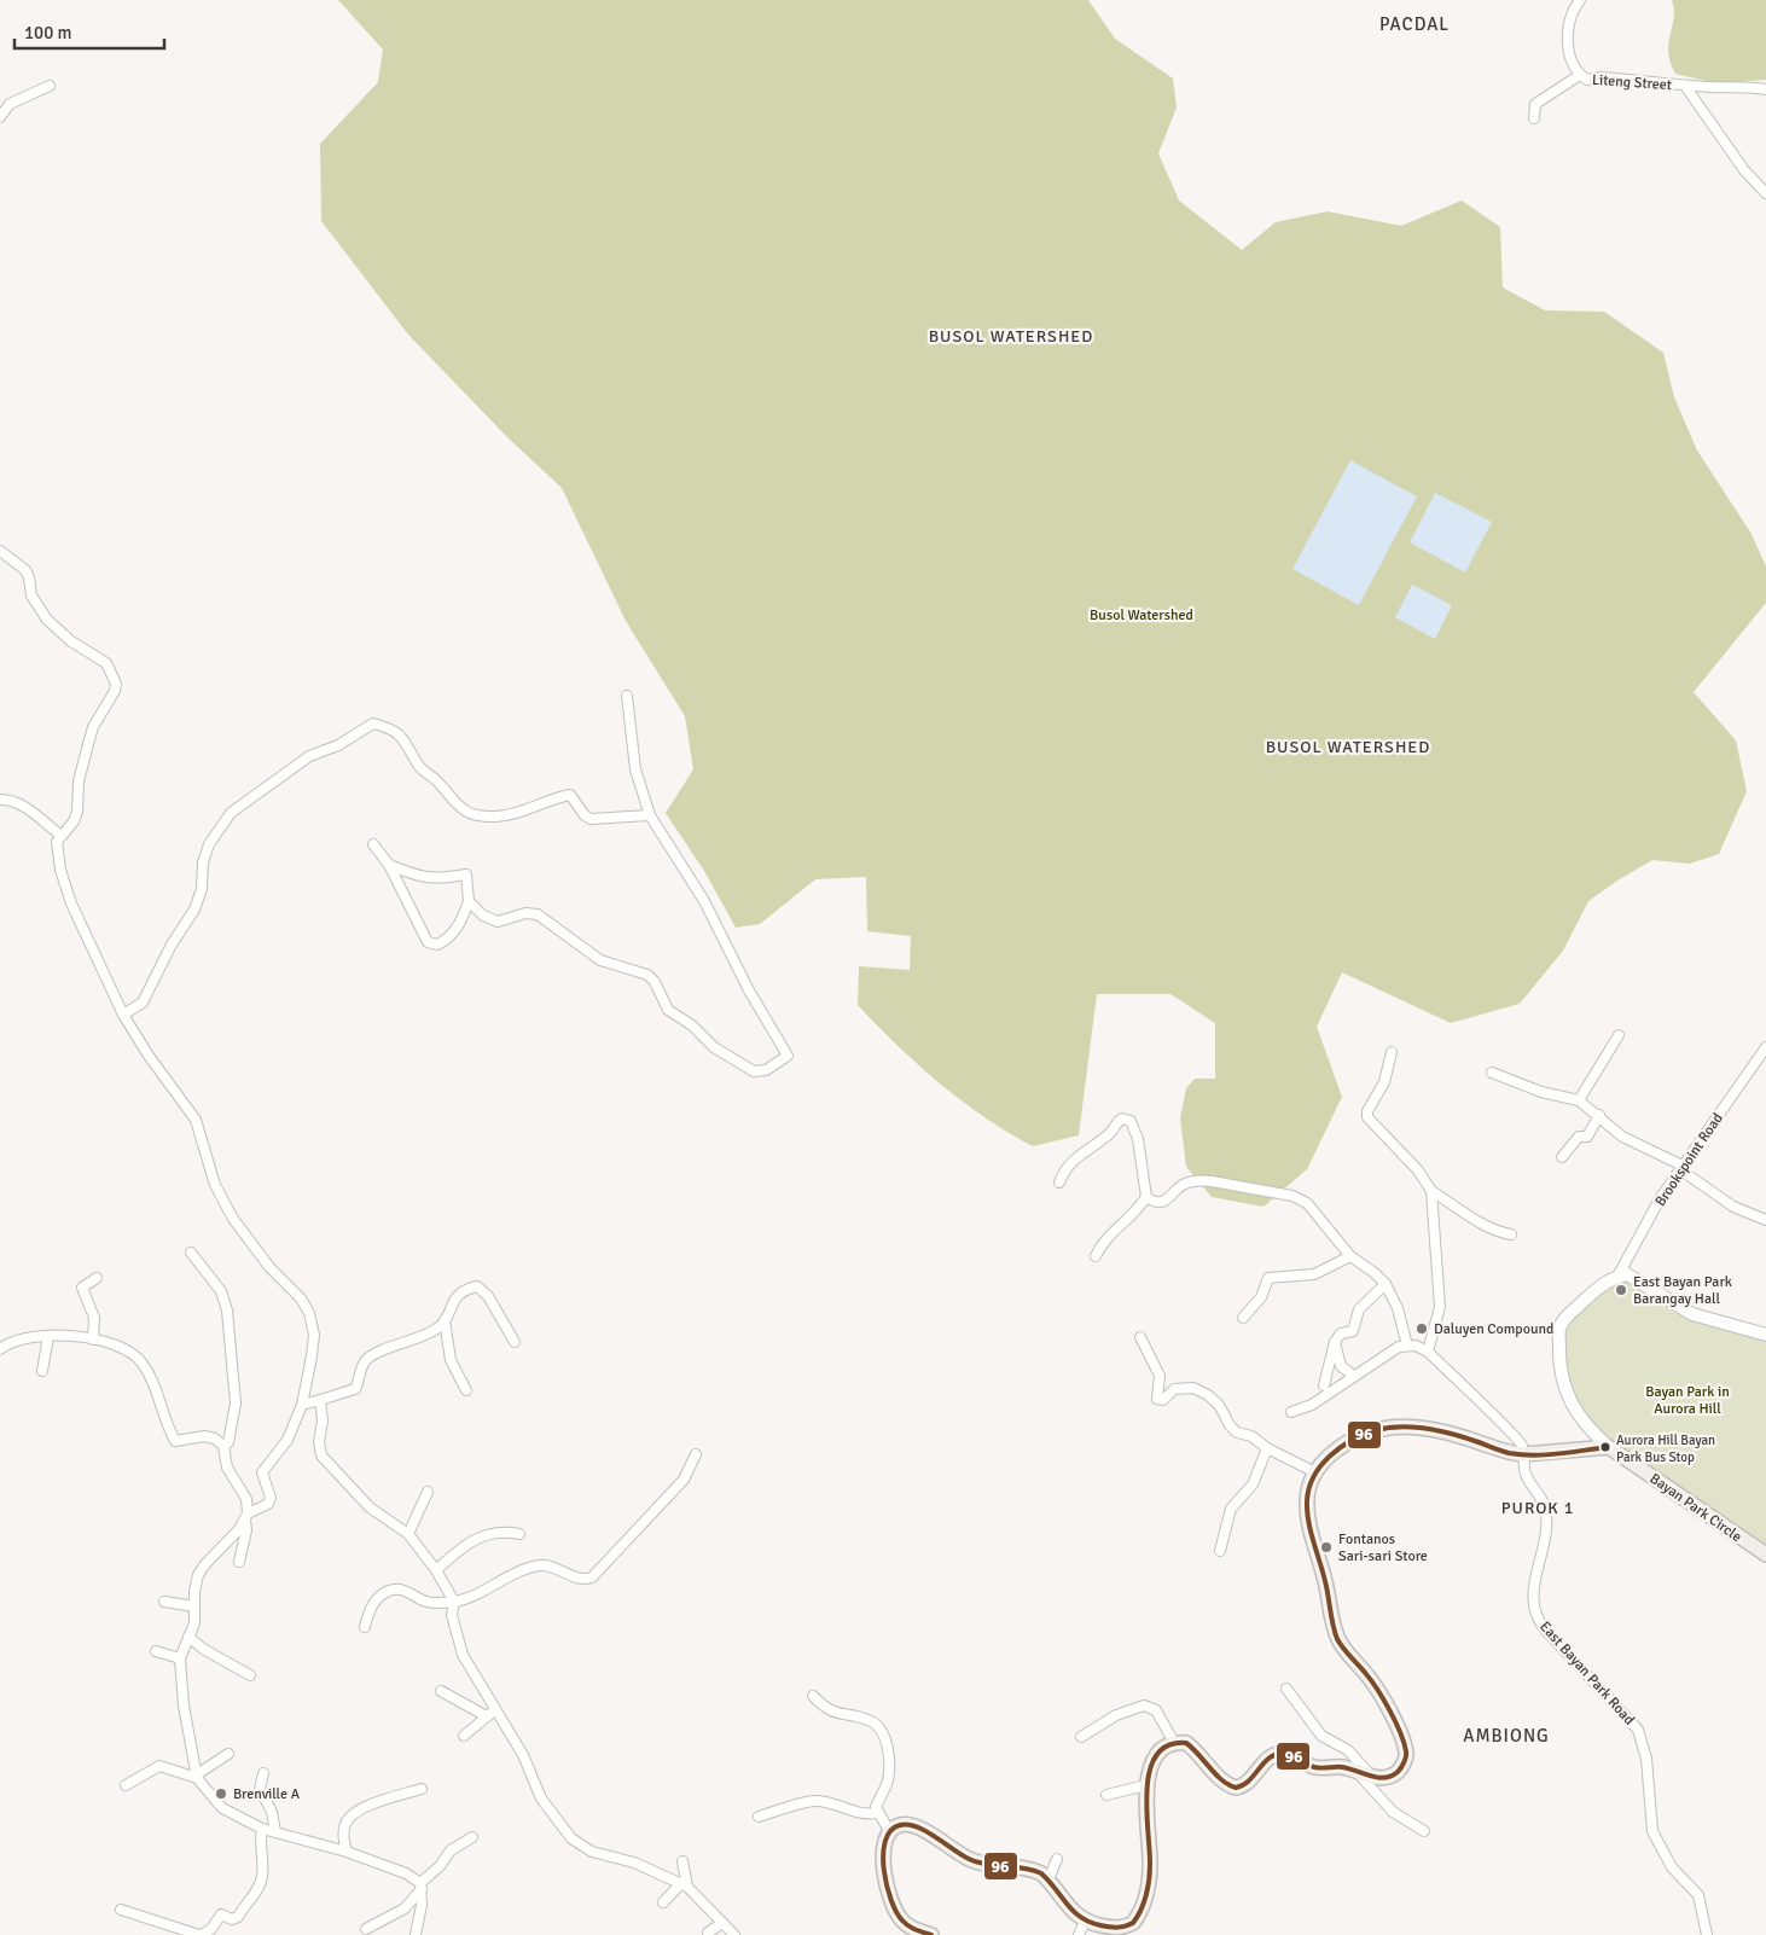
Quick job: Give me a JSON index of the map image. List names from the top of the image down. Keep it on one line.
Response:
{"streets":{"main road":["Bayan Park Circle"],"street":["Liteng Street","Brookspoint Road","East Bayan Park Road"]},"crossings":[["Brookspoint Road","Bayan Park Circle"]],"districts":["PACDAL","BUSOL WATERSHED","BUSOL WATERSHED","PUROK 1","AMBIONG"],"parks":["Busol Watershed","Bayan Park in Aurora Hill"],"places":["East Bayan Park Barangay Hall","Daluyen Compound","Aurora Hill Bayan Park Bus Stop","Fontanos Sari-sari Store","Brenville A"],"lines":["transit line 96"],"scale_bar":"100 m"}
